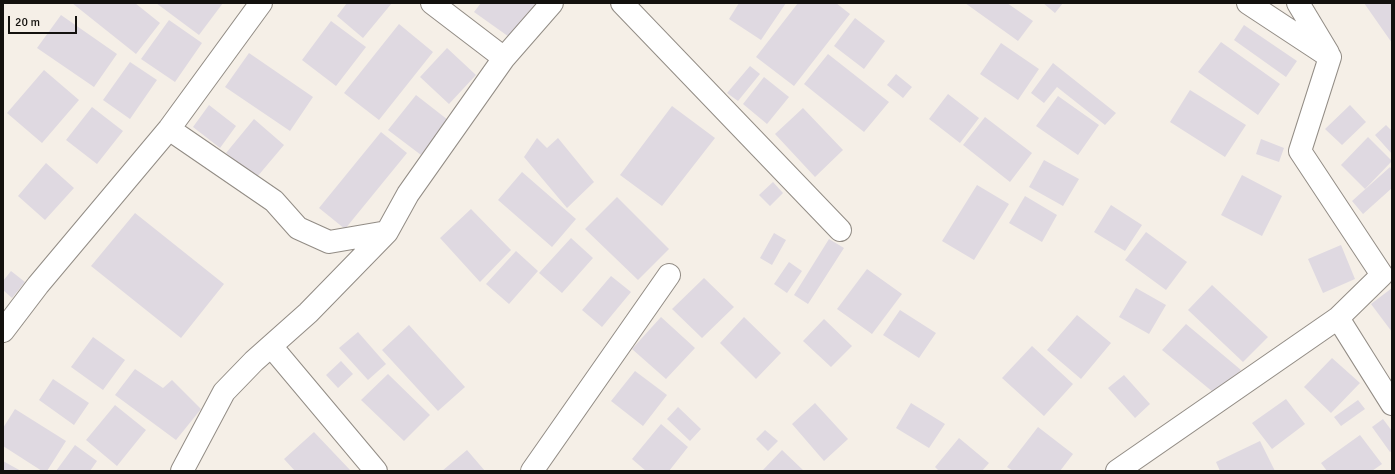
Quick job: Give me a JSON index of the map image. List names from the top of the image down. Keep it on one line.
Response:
{"scale_bar":"20 m"}
